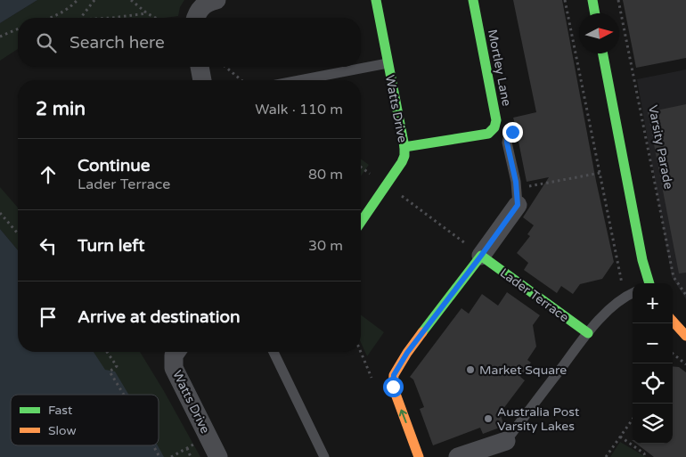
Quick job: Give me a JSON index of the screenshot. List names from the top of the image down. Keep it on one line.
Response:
{"streets":{"street":["Mortley Lane","Watts Drive","Lader Terrace"],"path":["Varsity Parade"]},"crossings":[["Mortley Lane","Watts Drive"]],"places":["Market Square","Australia Post Varsity Lakes"],"legend":["Fast","Slow"],"north":"right","page":{"search":"Search here","heading":["2 min","Walk · 110 m"],"list":[["Continue","Lader Terrace","80 m"],["Turn left","30 m"],"Arrive at destination"],"map_buttons":["+","−"]}}
